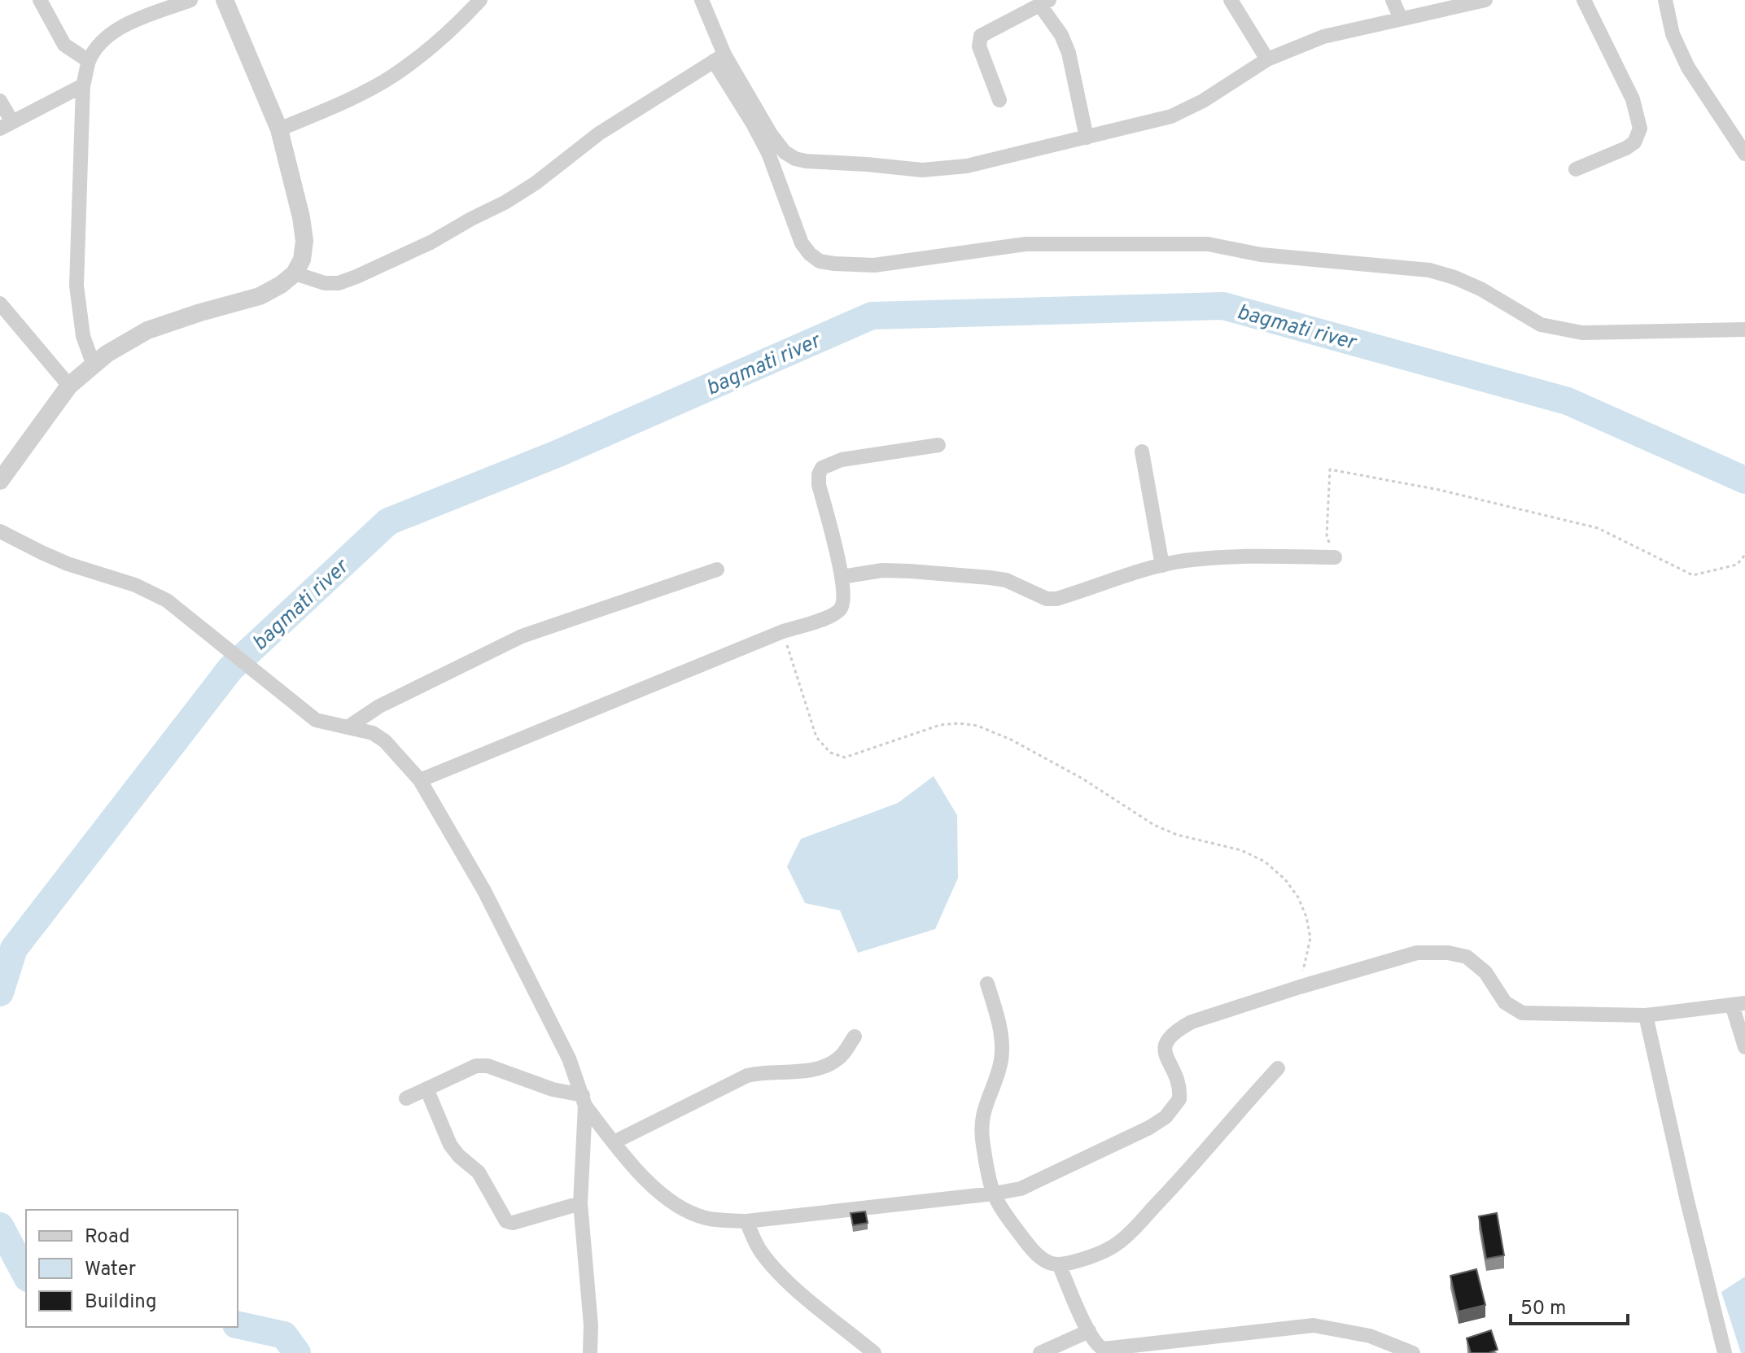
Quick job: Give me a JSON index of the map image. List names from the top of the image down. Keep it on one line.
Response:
{"water":["bagmati river"],"legend":["Road","Water","Building"],"scale_bar":"50 m"}
